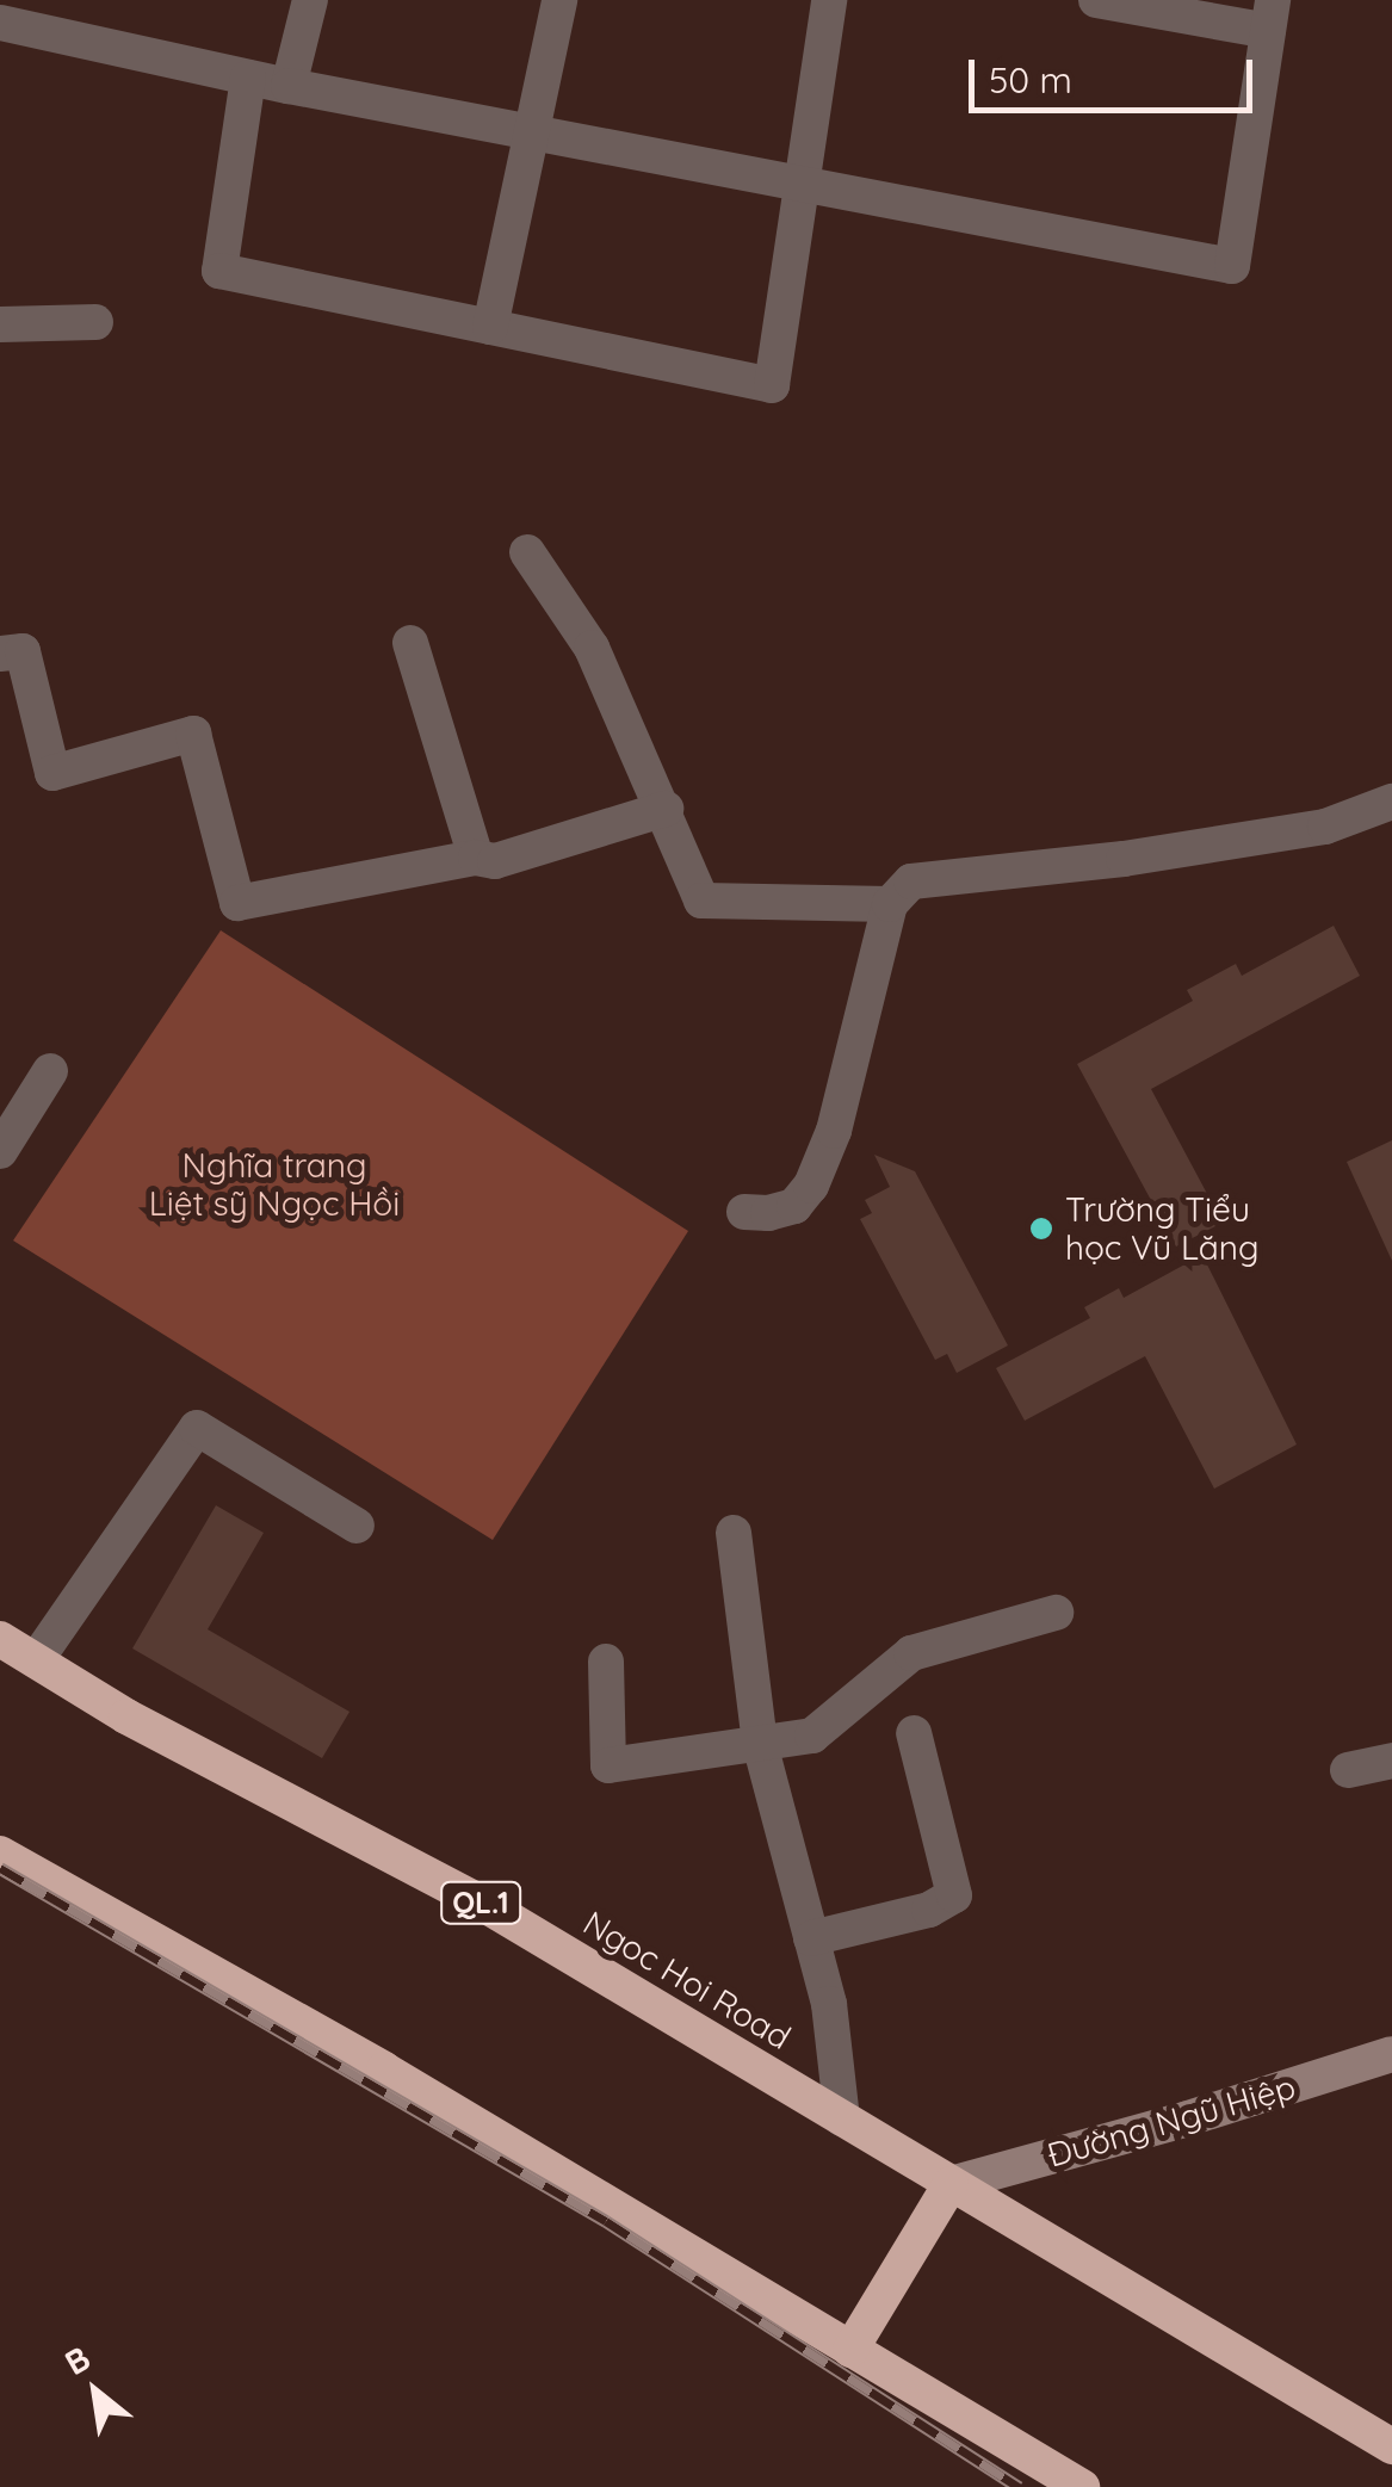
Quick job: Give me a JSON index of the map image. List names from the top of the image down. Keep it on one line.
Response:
{"streets":{"highway":["QL.1","Ngoc Hoi Road"],"street":["Đường Ngũ Hiệp"]},"crossings":[["Ngoc Hoi Road","Đường Ngũ Hiệp"]],"parks":["Nghĩa trang Liệt sỹ Ngọc Hồi"],"places":["Trường Tiểu học Vũ Lăng"],"scale_bar":"50 m","north":"top left"}
